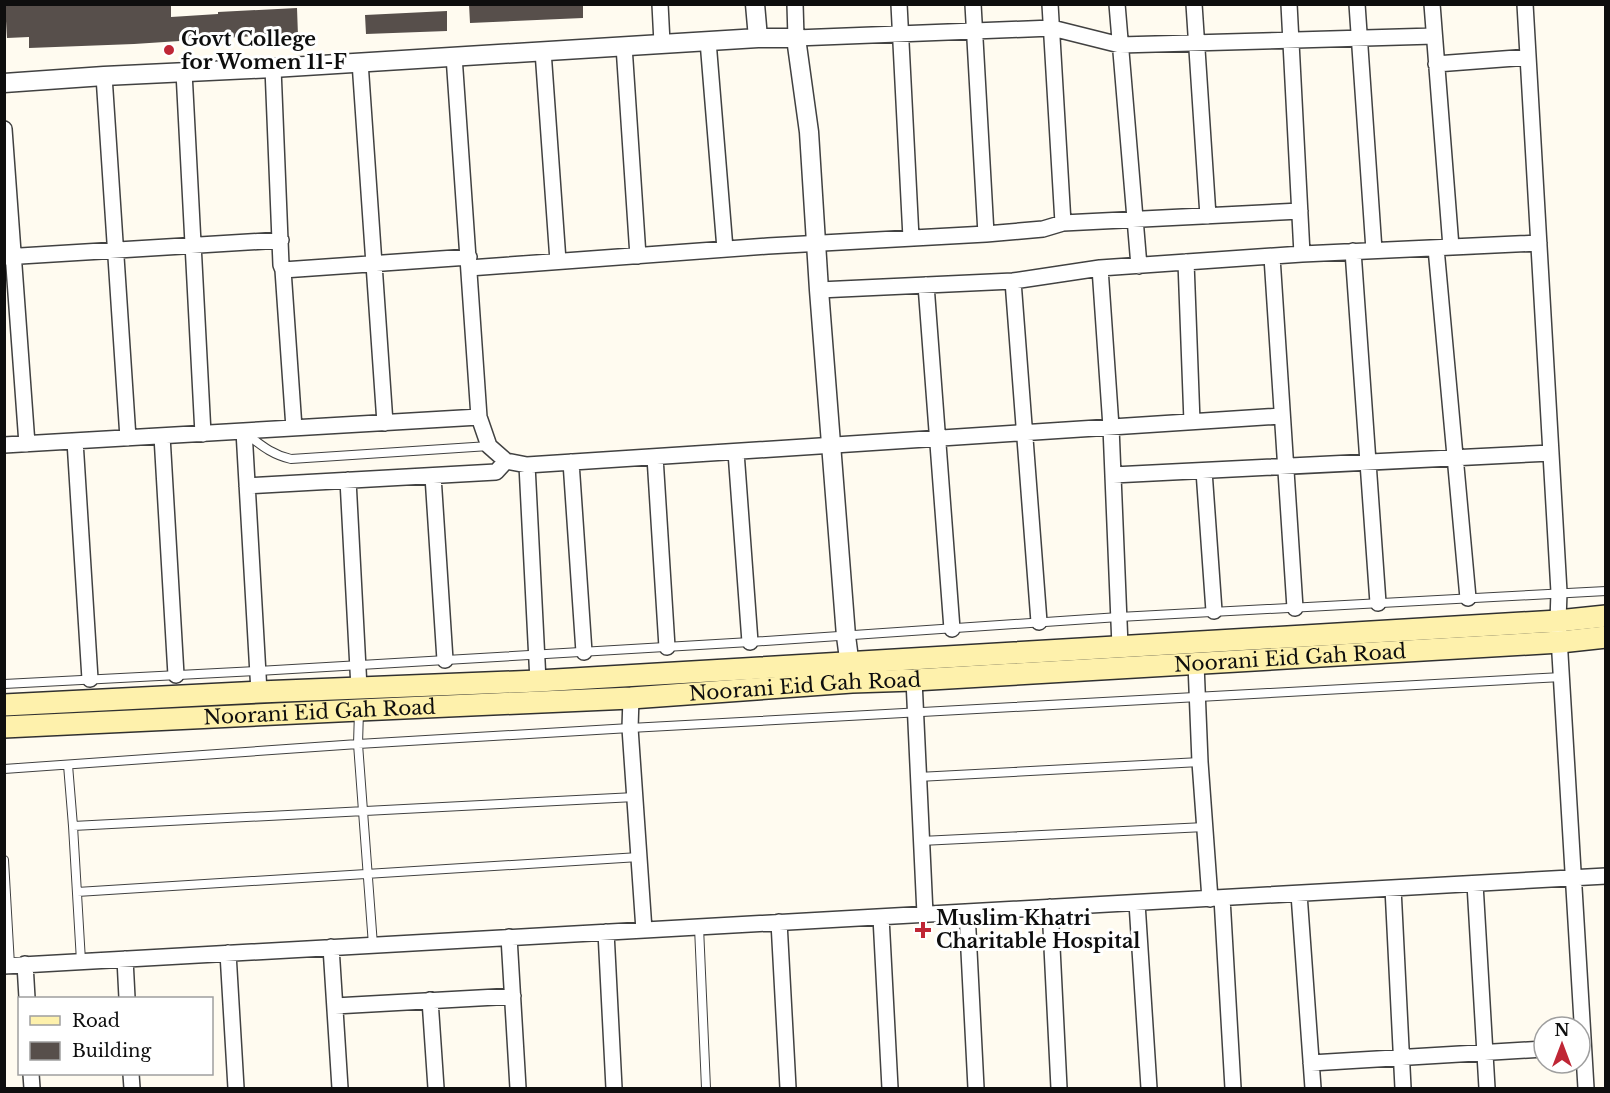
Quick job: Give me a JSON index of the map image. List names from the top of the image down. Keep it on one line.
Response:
{"streets":{"main road":["Noorani Eid Gah Road"]},"places":{"other":["Govt College for Women 11-F"],"health":["Muslim Khatri Charitable Hospital"]},"legend":["Road","Building"],"north":"top"}
